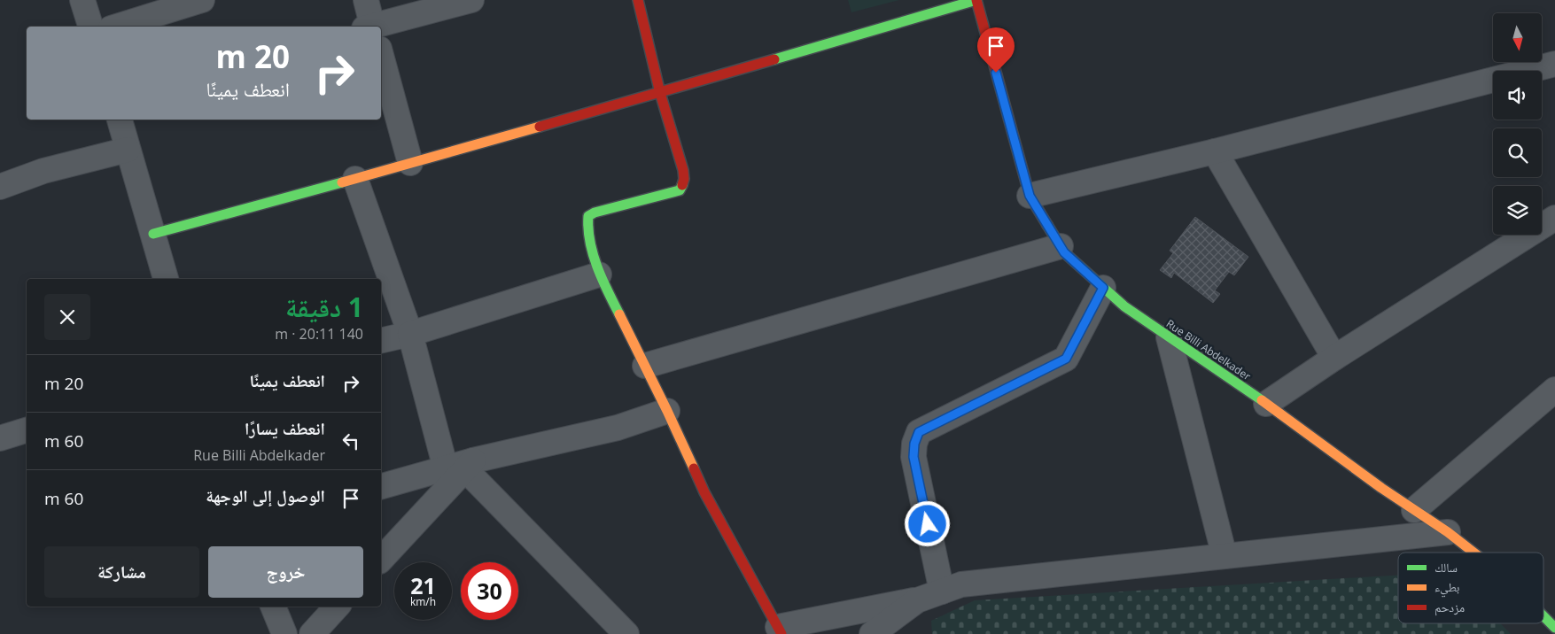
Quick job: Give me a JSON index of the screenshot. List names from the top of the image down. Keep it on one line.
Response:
{"streets":{"street":["Rue Billi Abdelkader"]},"legend":["سالك","بطيء","مزدحم"],"north":"bottom","page":{"turn":["20 m","انعطف يمينًا"],"heading":["1 دقيقة","140 m · 20:11"],"list":[{"name":"انعطف يمينًا","value":"20 m"},{"name":"انعطف يسارًا","note":"Rue Billi Abdelkader","value":"60 m"},{"name":"الوصول إلى الوجهة","value":"60 m"}],"buttons":["خروج","مشاركة"],"speed":"21 km/h","limit":"30"}}
